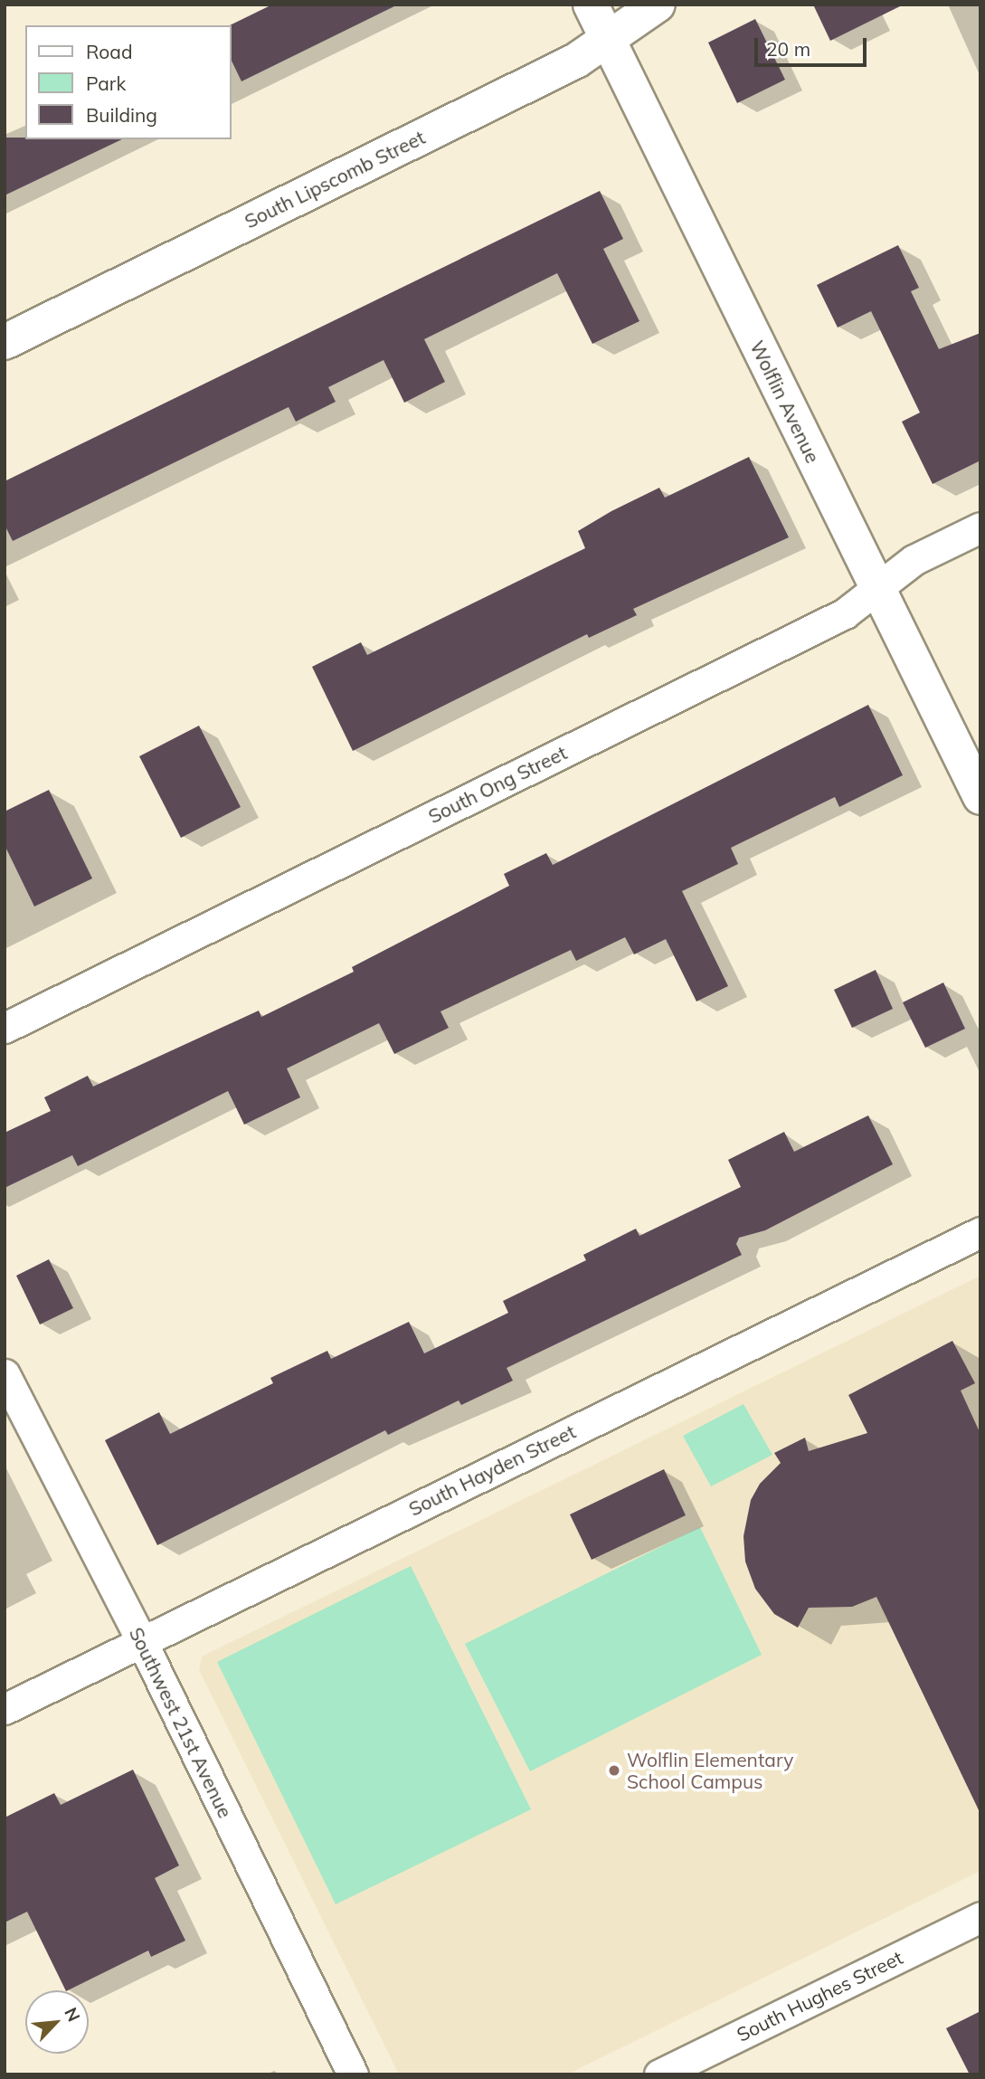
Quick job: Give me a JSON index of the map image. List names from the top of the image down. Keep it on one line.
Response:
{"streets":{"main road":["South Lipscomb Street","Wolflin Avenue"],"street":["South Ong Street","South Hayden Street","Southwest 21st Avenue","South Hughes Street"]},"crossings":[["South Lipscomb Street","Wolflin Avenue"],["Wolflin Avenue","South Ong Street"],["South Hayden Street","Southwest 21st Avenue"]],"places":["Wolflin Elementary School Campus"],"legend":["Road","Park","Building"],"scale_bar":"20 m","north":"top right"}
